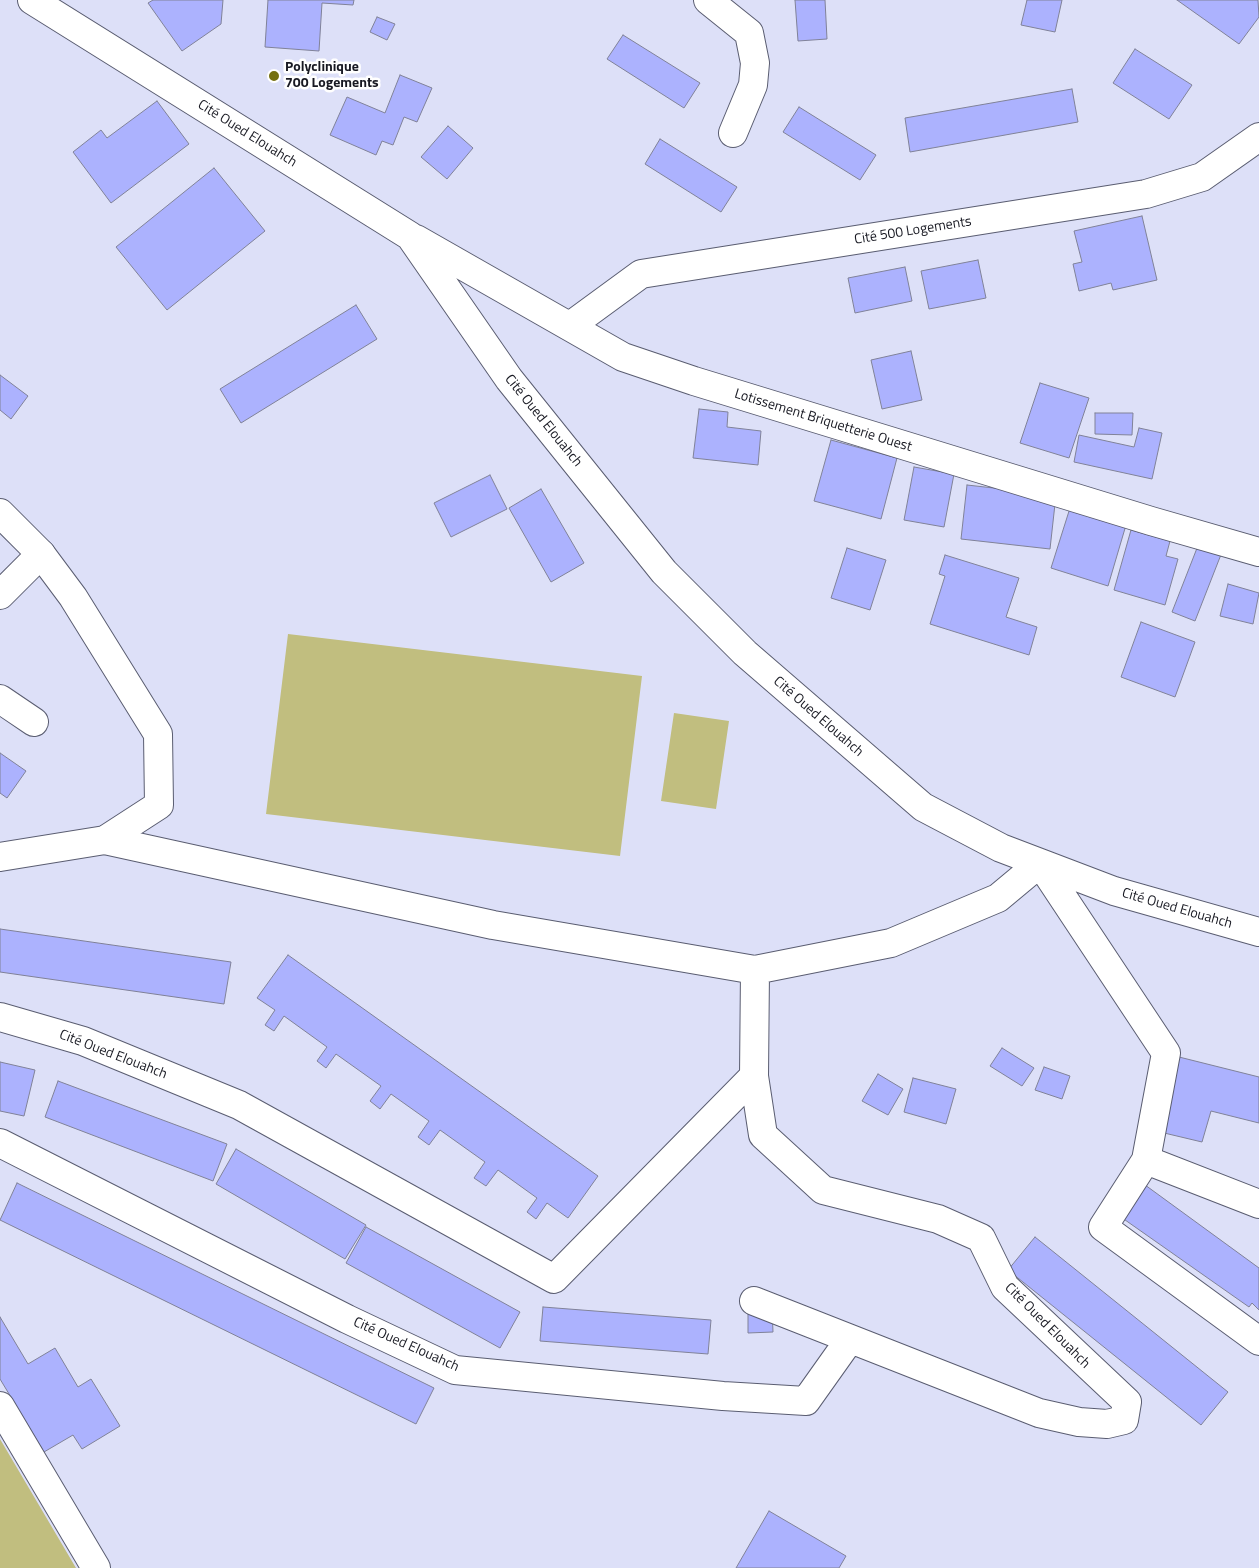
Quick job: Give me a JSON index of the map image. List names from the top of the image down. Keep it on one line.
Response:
{"streets":{"street":["Cité Oued Elouahch","Cité 500 Logements","Lotissement Briquetterie Ouest"]},"crossings":[["Cité Oued Elouahch","Lotissement Briquetterie Ouest"],["Cité 500 Logements","Lotissement Briquetterie Ouest"]],"places":["Polyclinique 700 Logements"]}
